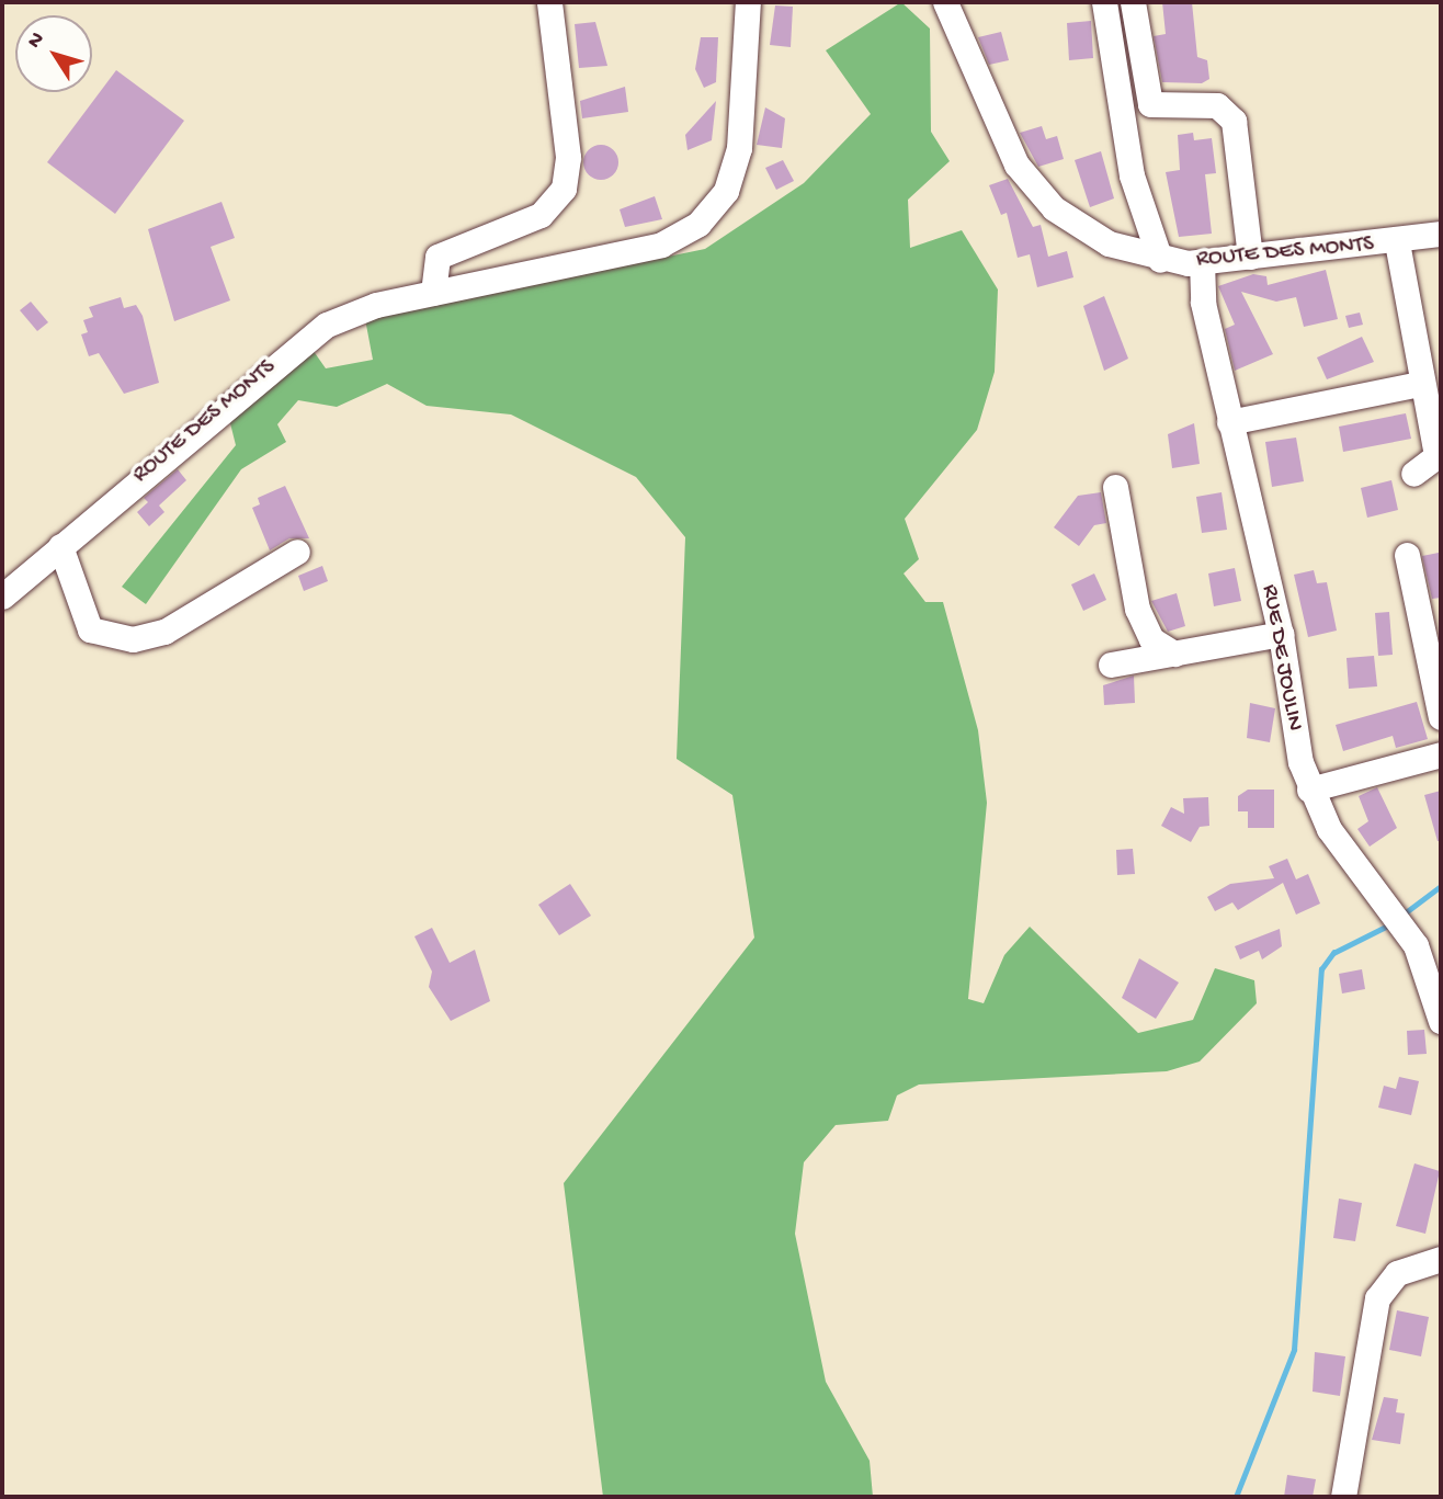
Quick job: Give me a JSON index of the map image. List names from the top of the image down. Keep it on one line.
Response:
{"streets":{"street":["ROUTE DES MONTS","RUE DE JOULIN"]},"crossings":[["ROUTE DES MONTS","RUE DE JOULIN"]],"north":"top left"}
